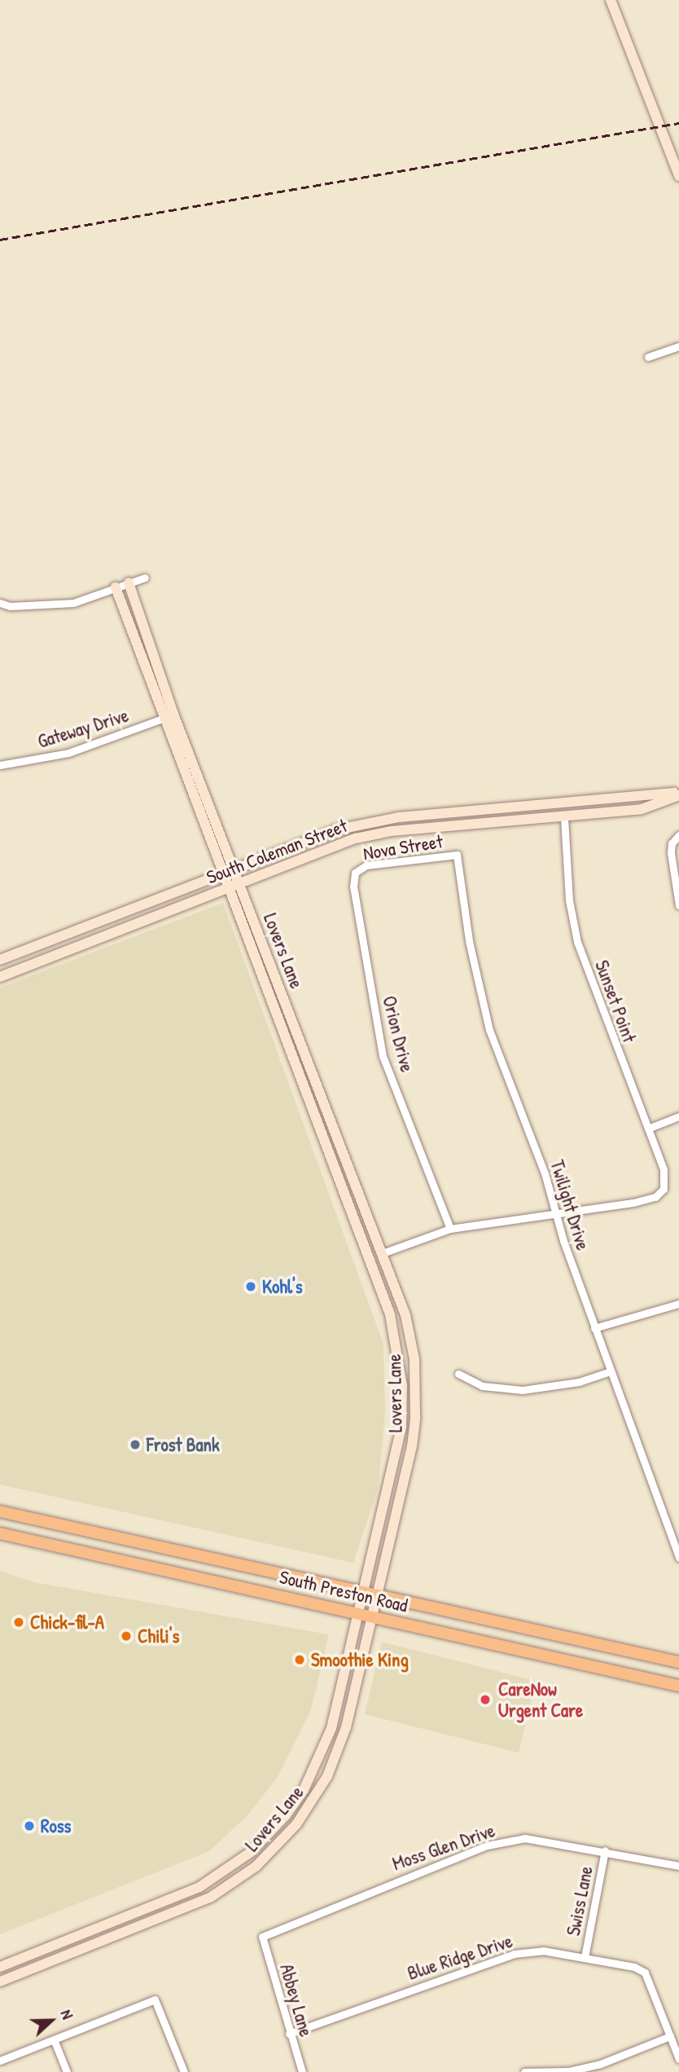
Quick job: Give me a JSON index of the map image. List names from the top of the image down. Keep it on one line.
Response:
{"streets":{"main road":["South Preston Road"],"street":["Gateway Drive","Nova Street","South Coleman Street","Lovers Lane","Sunset Point","Orion Drive","Twilight Drive","Moss Glen Drive","Swiss Lane","Blue Ridge Drive","Abbey Lane"]},"crossings":[["Gateway Drive","Lovers Lane"],["Nova Street","Orion Drive"],["Nova Street","Twilight Drive"],["South Coleman Street","Lovers Lane"],["South Coleman Street","Sunset Point"],["Lovers Lane","South Preston Road"],["Sunset Point","Twilight Drive"],["Moss Glen Drive","Swiss Lane"],["Moss Glen Drive","Abbey Lane"],["Swiss Lane","Blue Ridge Drive"],["Blue Ridge Drive","Abbey Lane"]],"places":["Kohl's","Frost Bank","Chick-fil-A","Chili's","Smoothie King","CareNow Urgent Care","Ross"],"north":"right"}
